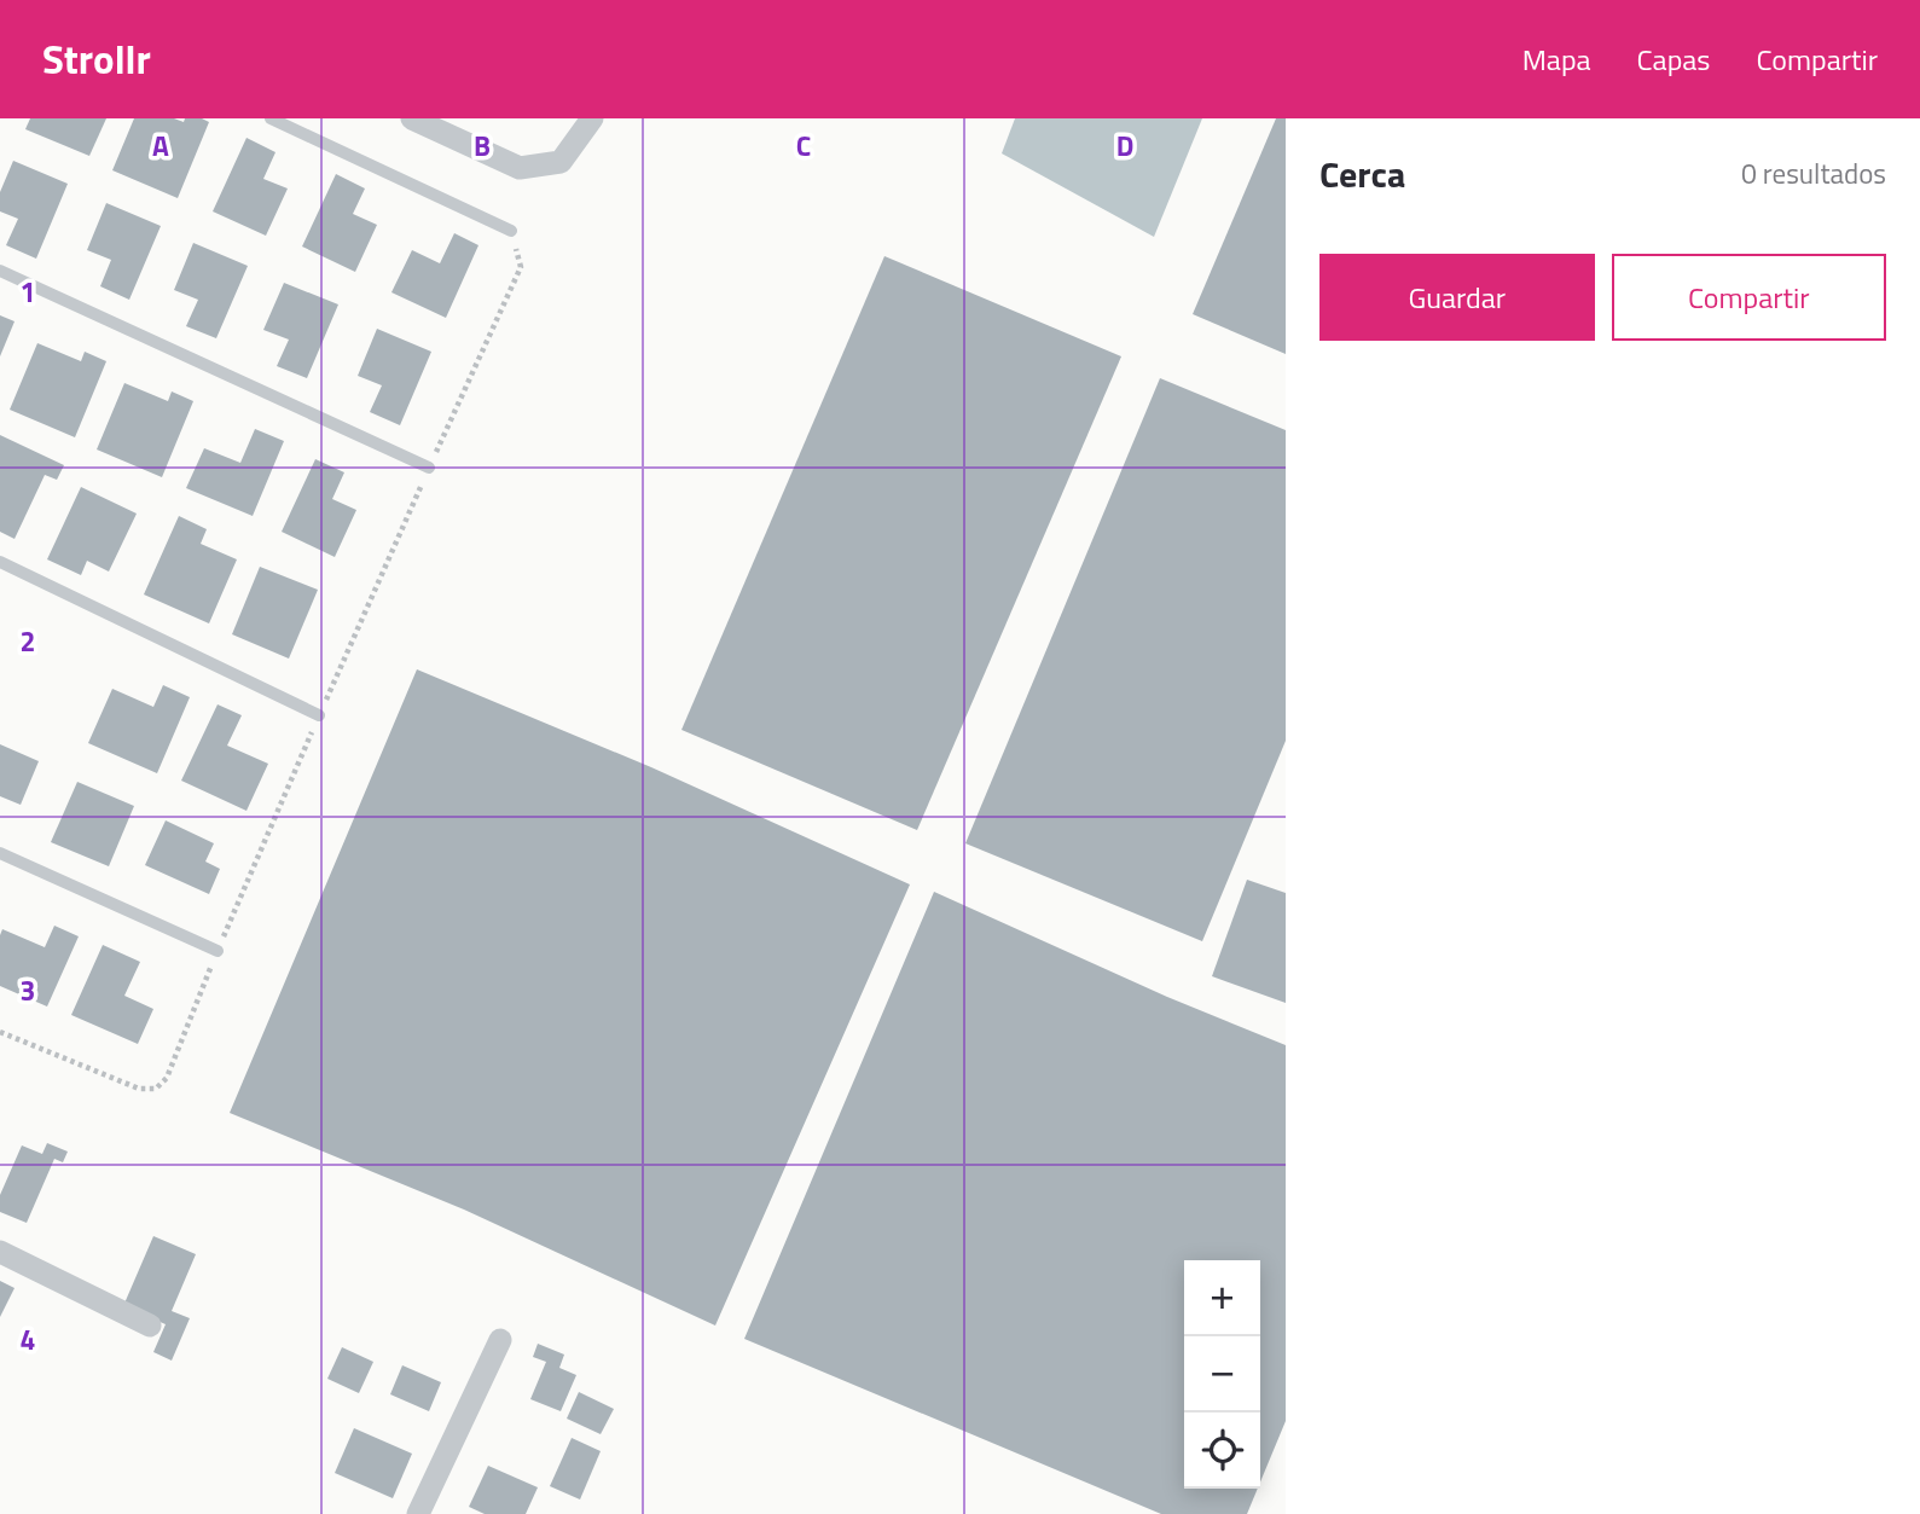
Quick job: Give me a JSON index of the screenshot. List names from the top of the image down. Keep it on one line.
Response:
{"page":{"header":"Strollr","nav":["Mapa","Capas","Compartir"],"heading":["Cerca","0 resultados"],"buttons":["Guardar","Compartir"],"map_buttons":["+","−"]},"grid":{"columns":["A","B","C","D"],"rows":["1","2","3","4"]}}
